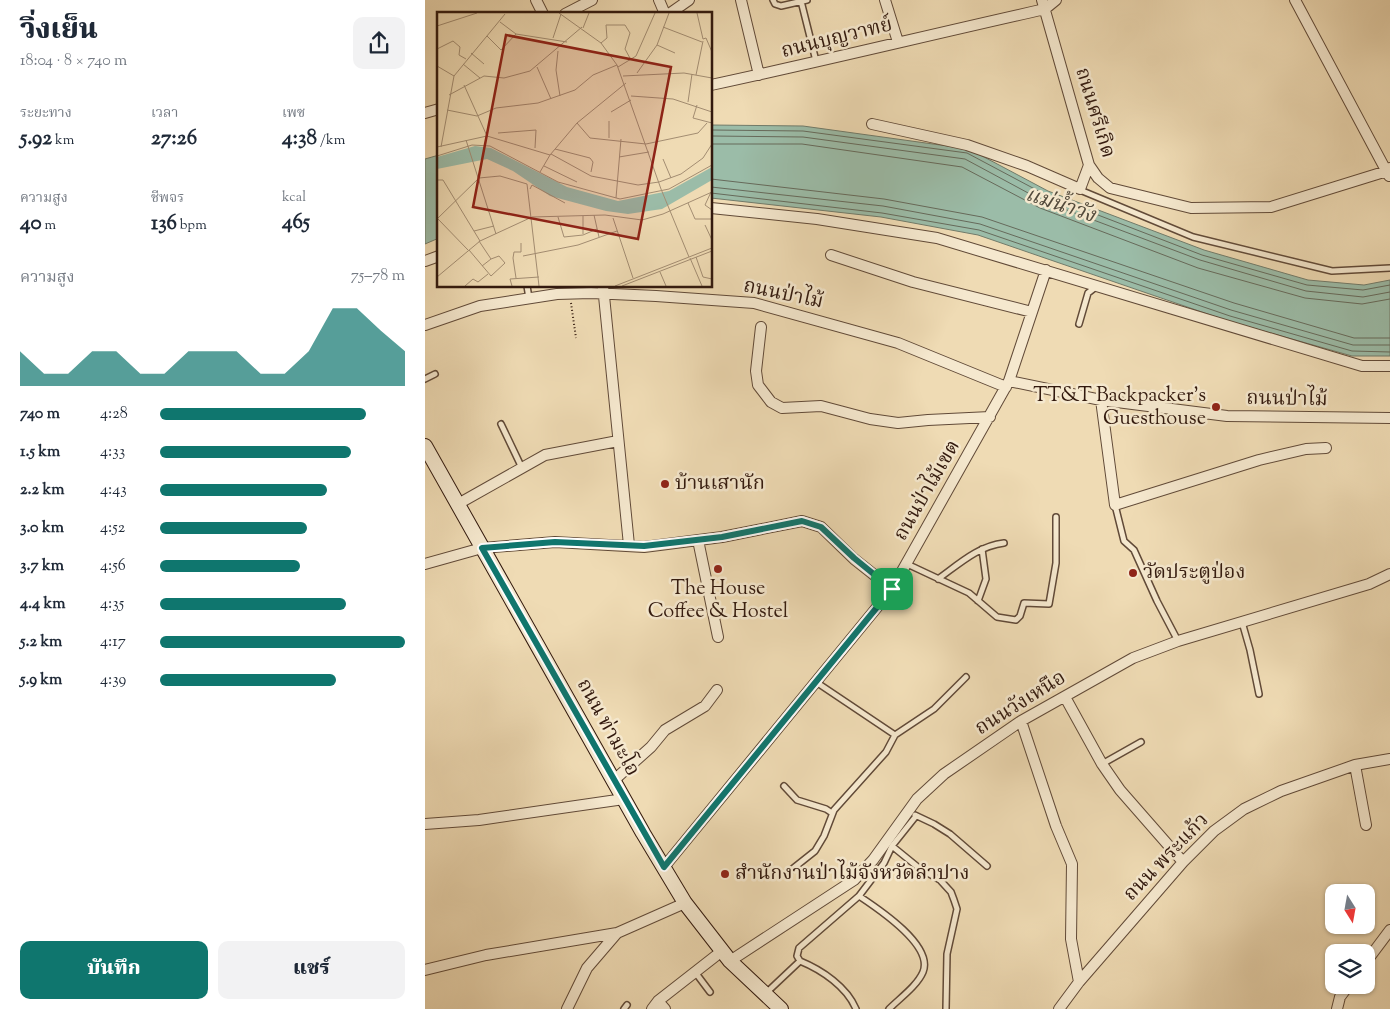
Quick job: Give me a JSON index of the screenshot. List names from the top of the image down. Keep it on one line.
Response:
{"streets":{"street":["ถนนบุญวาทย์","ถนนศรีเกิด","ถนนป่าไม้","ถนนป่าไม้เขต","ถนนวังเหนือ","ถนน ท่ามะโอ","ถนน พระแก้ว"]},"crossings":[["ถนนบุญวาทย์","ถนนศรีเกิด"],["ถนนป่าไม้","ถนนป่าไม้เขต"],["ถนนป่าไม้เขต","ถนน ท่ามะโอ"],["ถนนวังเหนือ","ถนน ท่ามะโอ"]],"water":["แม่น้ำวัง"],"places":["TT&T Backpacker's Guesthouse","บ้านเสานัก","The House Coffee & Hostel","วัดประตูป่อง","สำนักงานป่าไม้จังหวัดลำปาง"],"north":"bottom","page":{"heading":["วิ่งเย็น","18:04 · 8 × 740 m"],"stats":[["ระยะทาง","5.92 km"],["เวลา","27:26"],["เพซ","4:38 /km"],["ความสูง","40 m"],["ชีพจร","136 bpm"],["kcal","465"]],"chart":["ความสูง","75–78 m"],"list":[{"name":"740 m","note":"4:28"},{"name":"1.5 km","note":"4:33"},{"name":"2.2 km","note":"4:43"},{"name":"3.0 km","note":"4:52"},{"name":"3.7 km","note":"4:56"},{"name":"4.4 km","note":"4:35"},{"name":"5.2 km","note":"4:17"},{"name":"5.9 km","note":"4:39"}],"buttons":["บันทึก","แชร์"]}}
